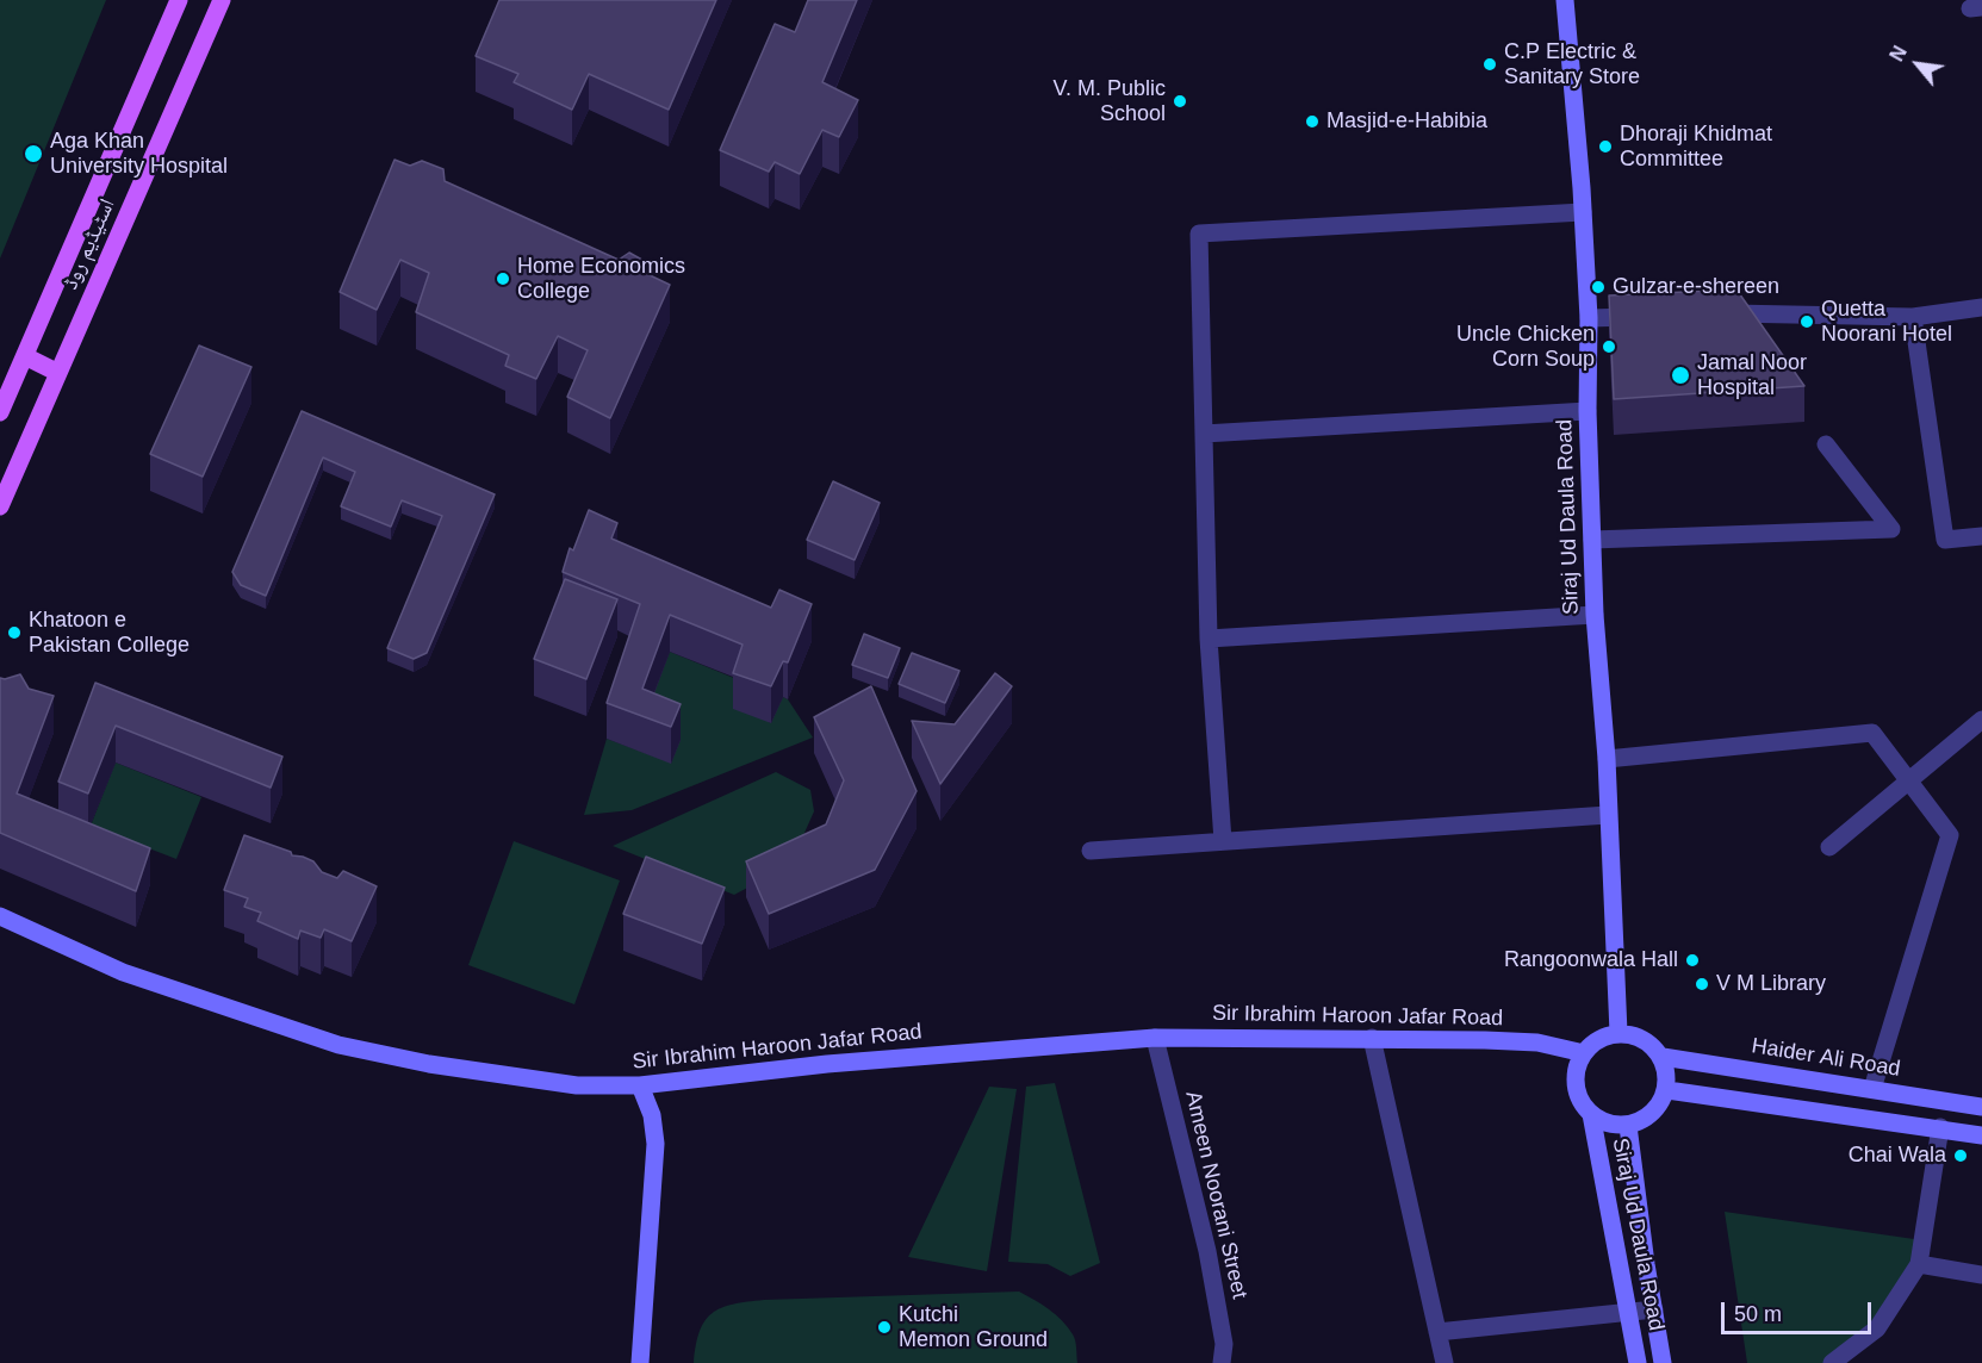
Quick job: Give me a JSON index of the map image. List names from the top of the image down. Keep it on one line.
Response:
{"streets":{"main road":["اسٹیڈیم روڈ","Siraj Ud Daula Road","Sir Ibrahim Haroon Jafar Road","Haider Ali Road"],"street":["Ameen Noorani Street"]},"crossings":[["Siraj Ud Daula Road","Sir Ibrahim Haroon Jafar Road"],["Siraj Ud Daula Road","Haider Ali Road"],["Sir Ibrahim Haroon Jafar Road","Haider Ali Road"],["Sir Ibrahim Haroon Jafar Road","Ameen Noorani Street"]],"places":["C.P Electric & Sanitary Store","V. M. Public School","Masjid-e-Habibia","Dhoraji Khidmat Committee","Aga Khan University Hospital","Home Economics College","Gulzar-e-shereen","Quetta Noorani Hotel","Uncle Chicken Corn Soup","Jamal Noor Hospital","Khatoon e Pakistan College","Rangoonwala Hall","V M Library","Chai Wala","Kutchi Memon Ground"],"scale_bar":"50 m","north":"top left"}
